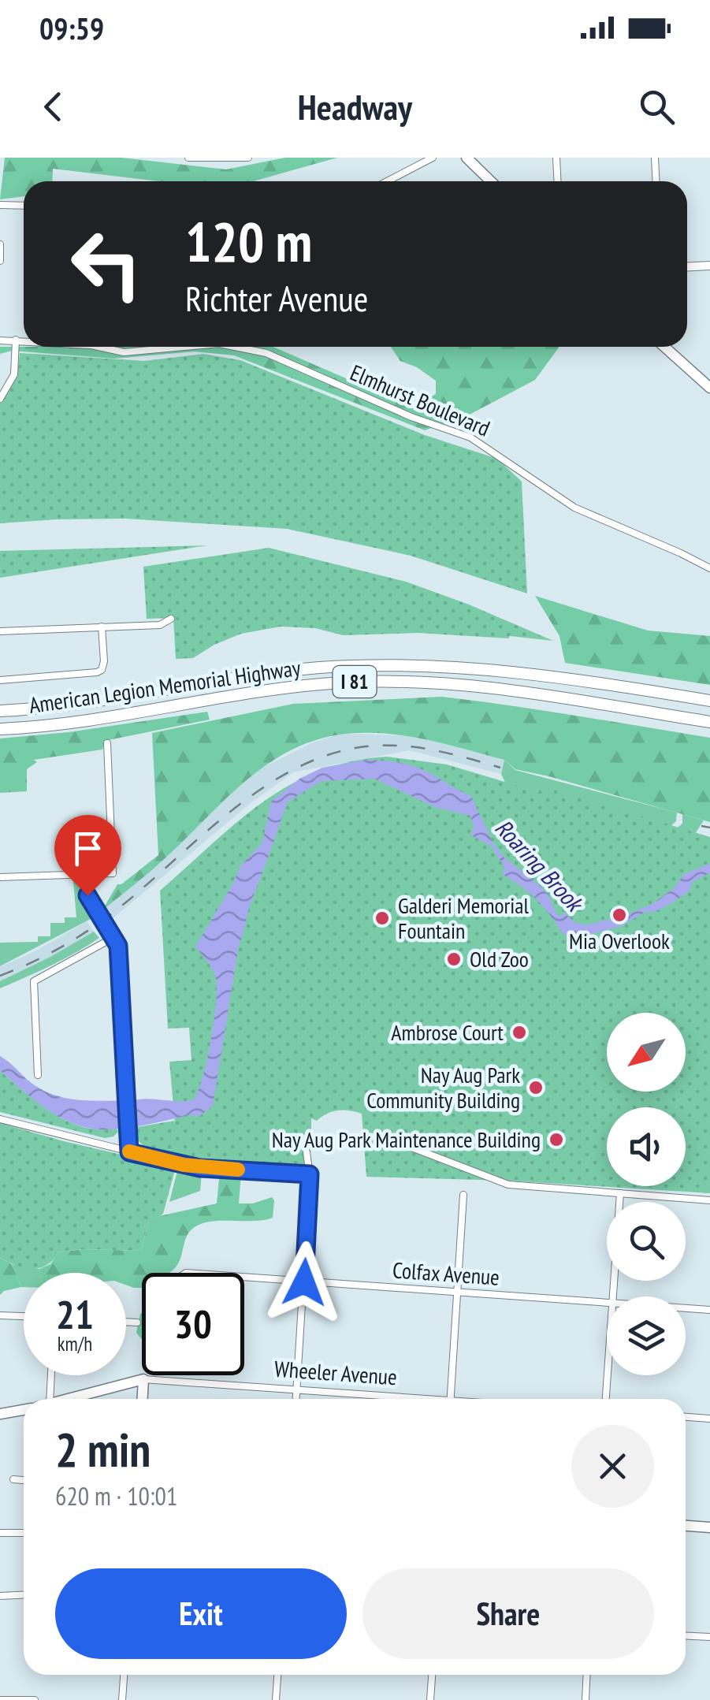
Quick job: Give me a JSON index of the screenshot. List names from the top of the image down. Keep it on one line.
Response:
{"streets":{"highway":["I 81","American Legion Memorial Highway"],"main road":["Wheeler Avenue"],"street":["Elmhurst Boulevard","Colfax Avenue"]},"water":["Roaring Brook"],"places":["Mia Overlook","Galderi Memorial Fountain","Old Zoo","Ambrose Court","Nay Aug Park Community Building","Nay Aug Park Maintenance Building"],"north":"bottom left","page":{"status":"09:59","header":"Headway","turn":["120 m","Richter Avenue"],"speed":"21 km/h","limit":"30","heading":["2 min","620 m · 10:01"],"buttons":["Exit","Share"]}}
